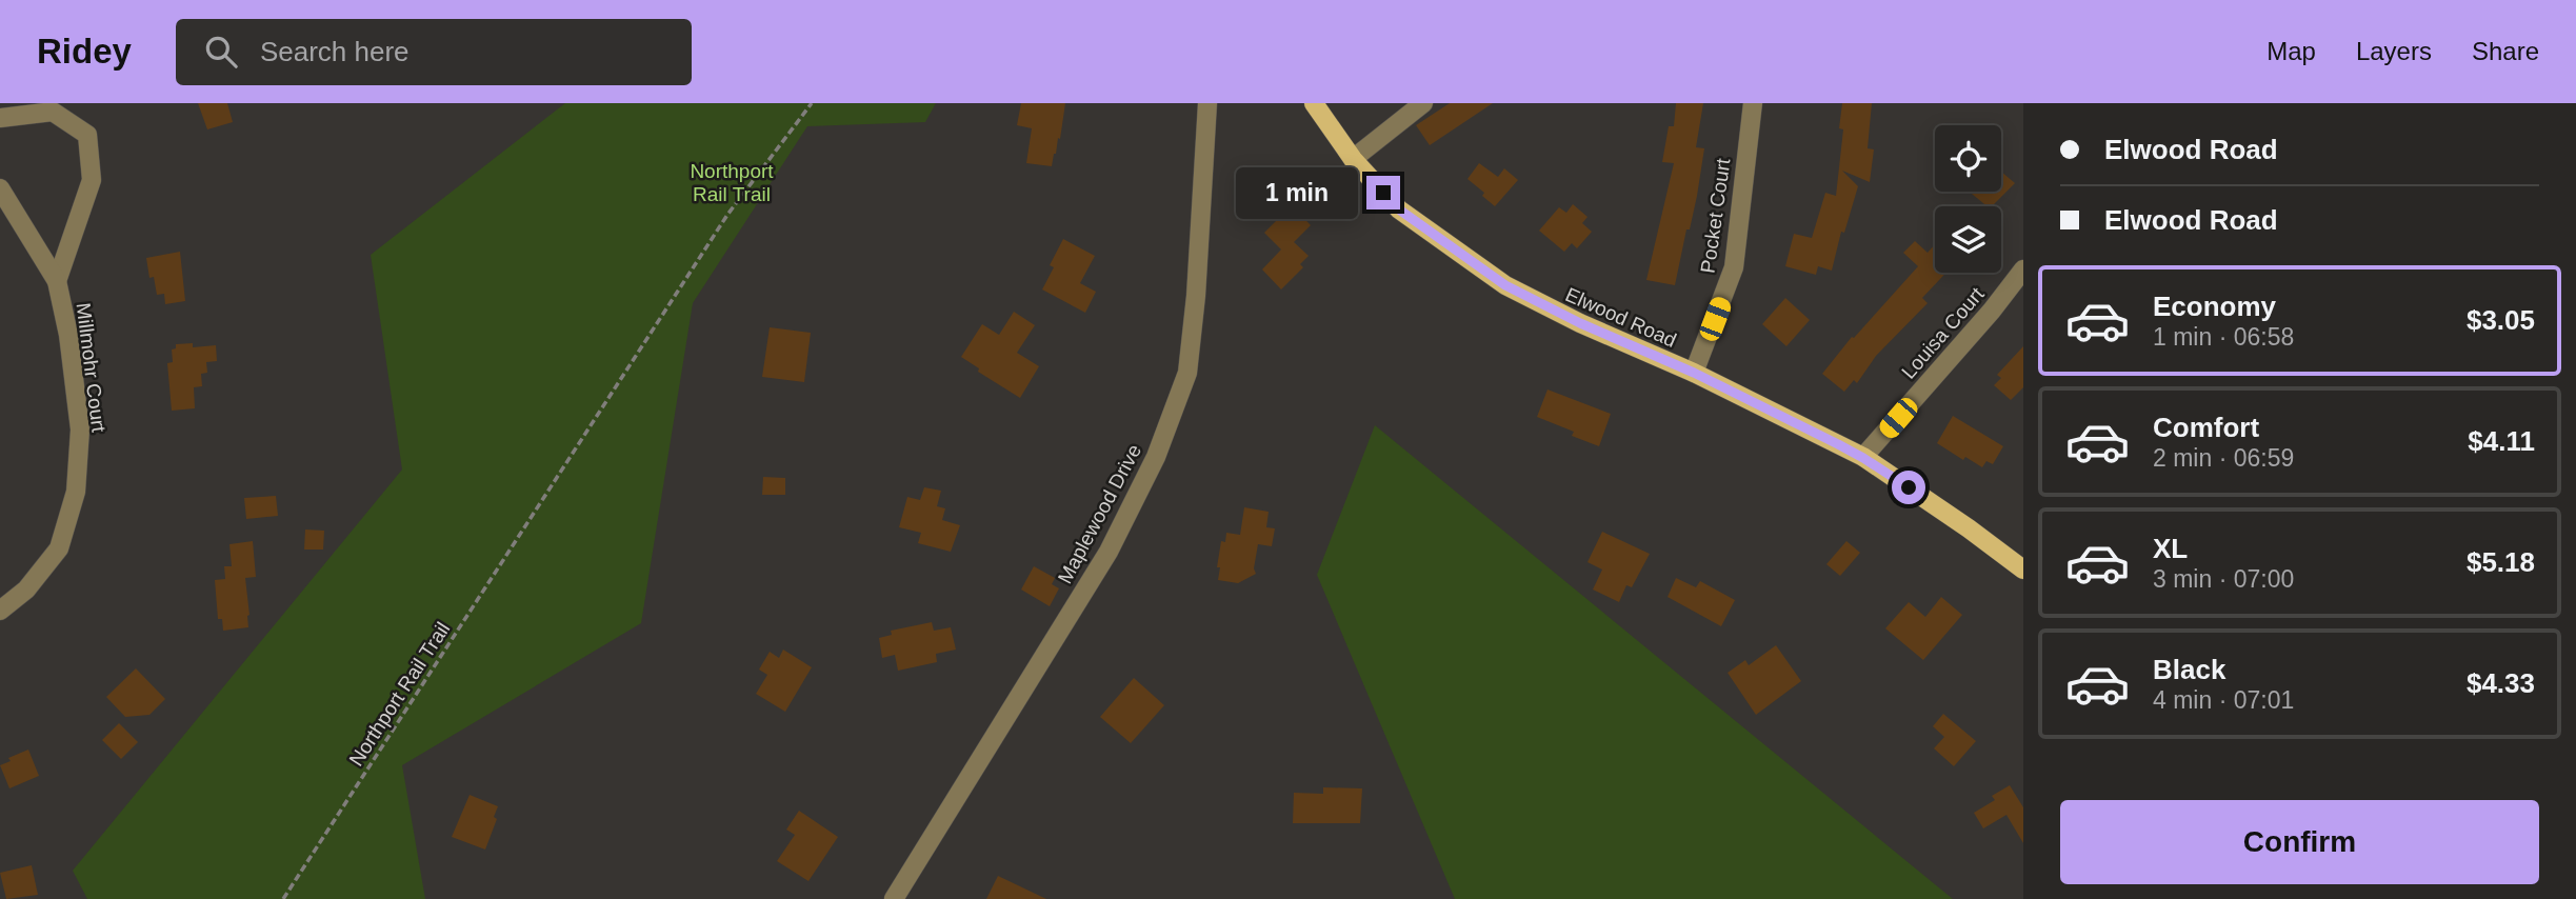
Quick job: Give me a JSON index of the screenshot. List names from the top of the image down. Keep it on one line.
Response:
{"streets":{"main road":["Elwood Road"],"street":["Pocket Court","Louisa Court","Millmohr Court","Maplewood Drive"],"path":["Northport Rail Trail"]},"crossings":[["Pocket Court","Elwood Road"],["Elwood Road","Louisa Court"]],"parks":["Northport Rail Trail"],"page":{"header":"Ridey","search":"Search here","nav":["Map","Layers","Share"],"banner":["Elwood Road","Elwood Road"],"bubble":"1 min","list":[{"name":"Economy","note":"1 min · 06:58","value":"$3.05"},{"name":"Comfort","note":"2 min · 06:59","value":"$4.11"},{"name":"XL","note":"3 min · 07:00","value":"$5.18"},{"name":"Black","note":"4 min · 07:01","value":"$4.33"}],"buttons":"Confirm"}}
